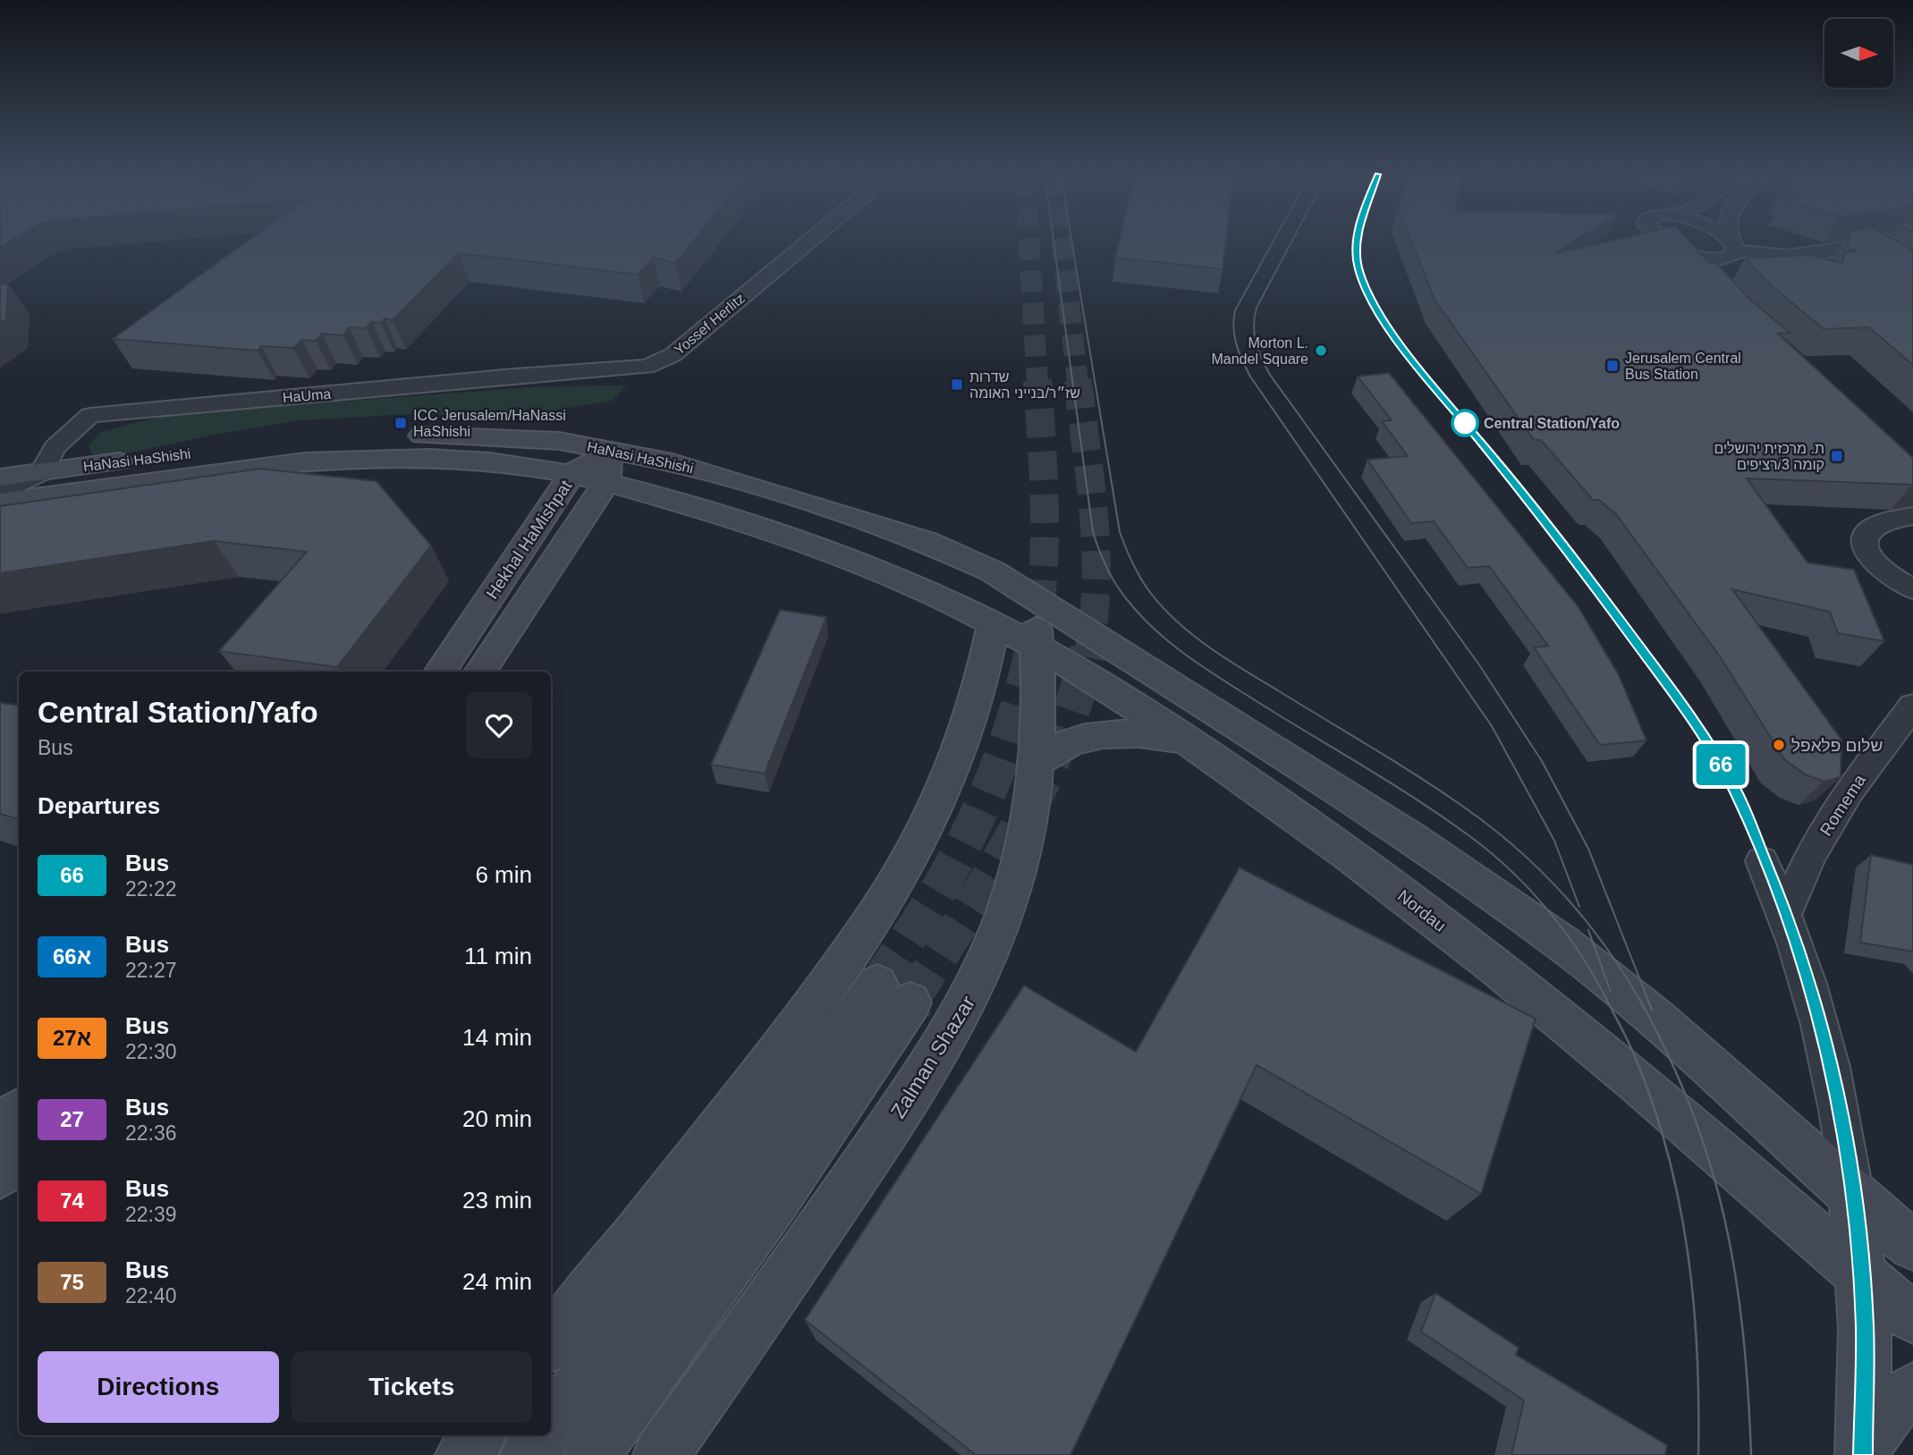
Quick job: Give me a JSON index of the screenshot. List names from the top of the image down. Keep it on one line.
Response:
{"streets":{"street":["Yossef Herlitz","HaUma","HaNasi HaShishi","Hekhal HaMishpat","Romema","Nordau","Zalman Shazar"]},"crossings":[["Yossef Herlitz","HaUma"],["HaUma","HaNasi HaShishi"],["HaNasi HaShishi","Hekhal HaMishpat"],["HaNasi HaShishi","Nordau"],["HaNasi HaShishi","Zalman Shazar"],["Nordau","Zalman Shazar"]],"places":{"other":["Morton L. Mandel Square","Central Station/Yafo","שלום פלאפל"],"transit":["Jerusalem Central Bus Station","שדרות שז״ר/בנייני האומה","ICC Jerusalem/HaNassi HaShishi","ת. מרכזית ירושלים קומה 3/רציפים"]},"lines":["bus line 66"],"north":"right","page":{"on_map":"66","heading":[["Central Station/Yafo","Bus"],"Departures"],"list":[{"mark":"66","name":"Bus","note":"22:22","value":"6 min"},{"mark":"66א","name":"Bus","note":"22:27","value":"11 min"},{"mark":"27א","name":"Bus","note":"22:30","value":"14 min"},{"mark":"27","name":"Bus","note":"22:36","value":"20 min"},{"mark":"74","name":"Bus","note":"22:39","value":"23 min"},{"mark":"75","name":"Bus","note":"22:40","value":"24 min"}],"buttons":["Directions","Tickets"]}}
